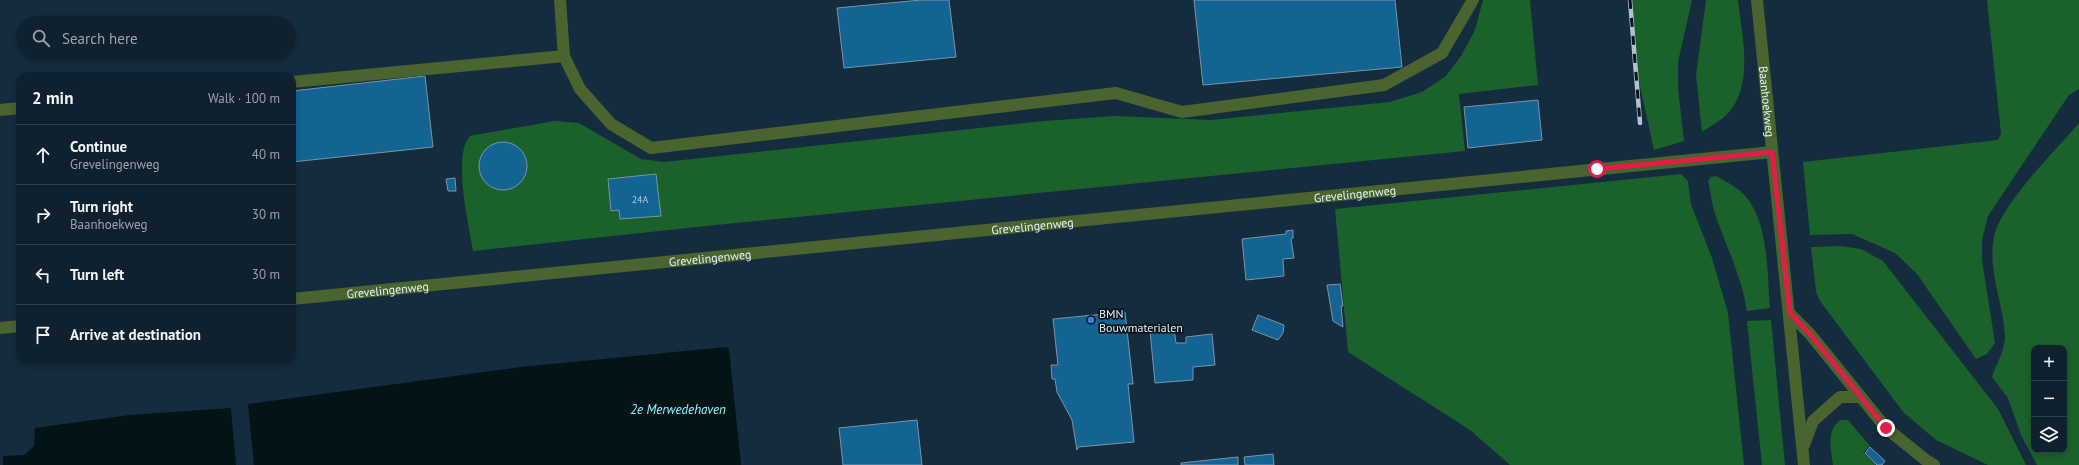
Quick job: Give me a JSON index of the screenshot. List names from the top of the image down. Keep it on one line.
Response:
{"streets":{"street":["Baanhoekweg","Grevelingenweg"]},"crossings":[["Baanhoekweg","Grevelingenweg"]],"water":["2e Merwedehaven"],"places":["BMN Bouwmaterialen"],"house_numbers":["24A"],"page":{"search":"Search here","heading":["2 min","Walk · 100 m"],"list":[["Continue","Grevelingenweg","40 m"],["Turn right","Baanhoekweg","30 m"],["Turn left","30 m"],"Arrive at destination"],"map_buttons":["+","−"]}}
